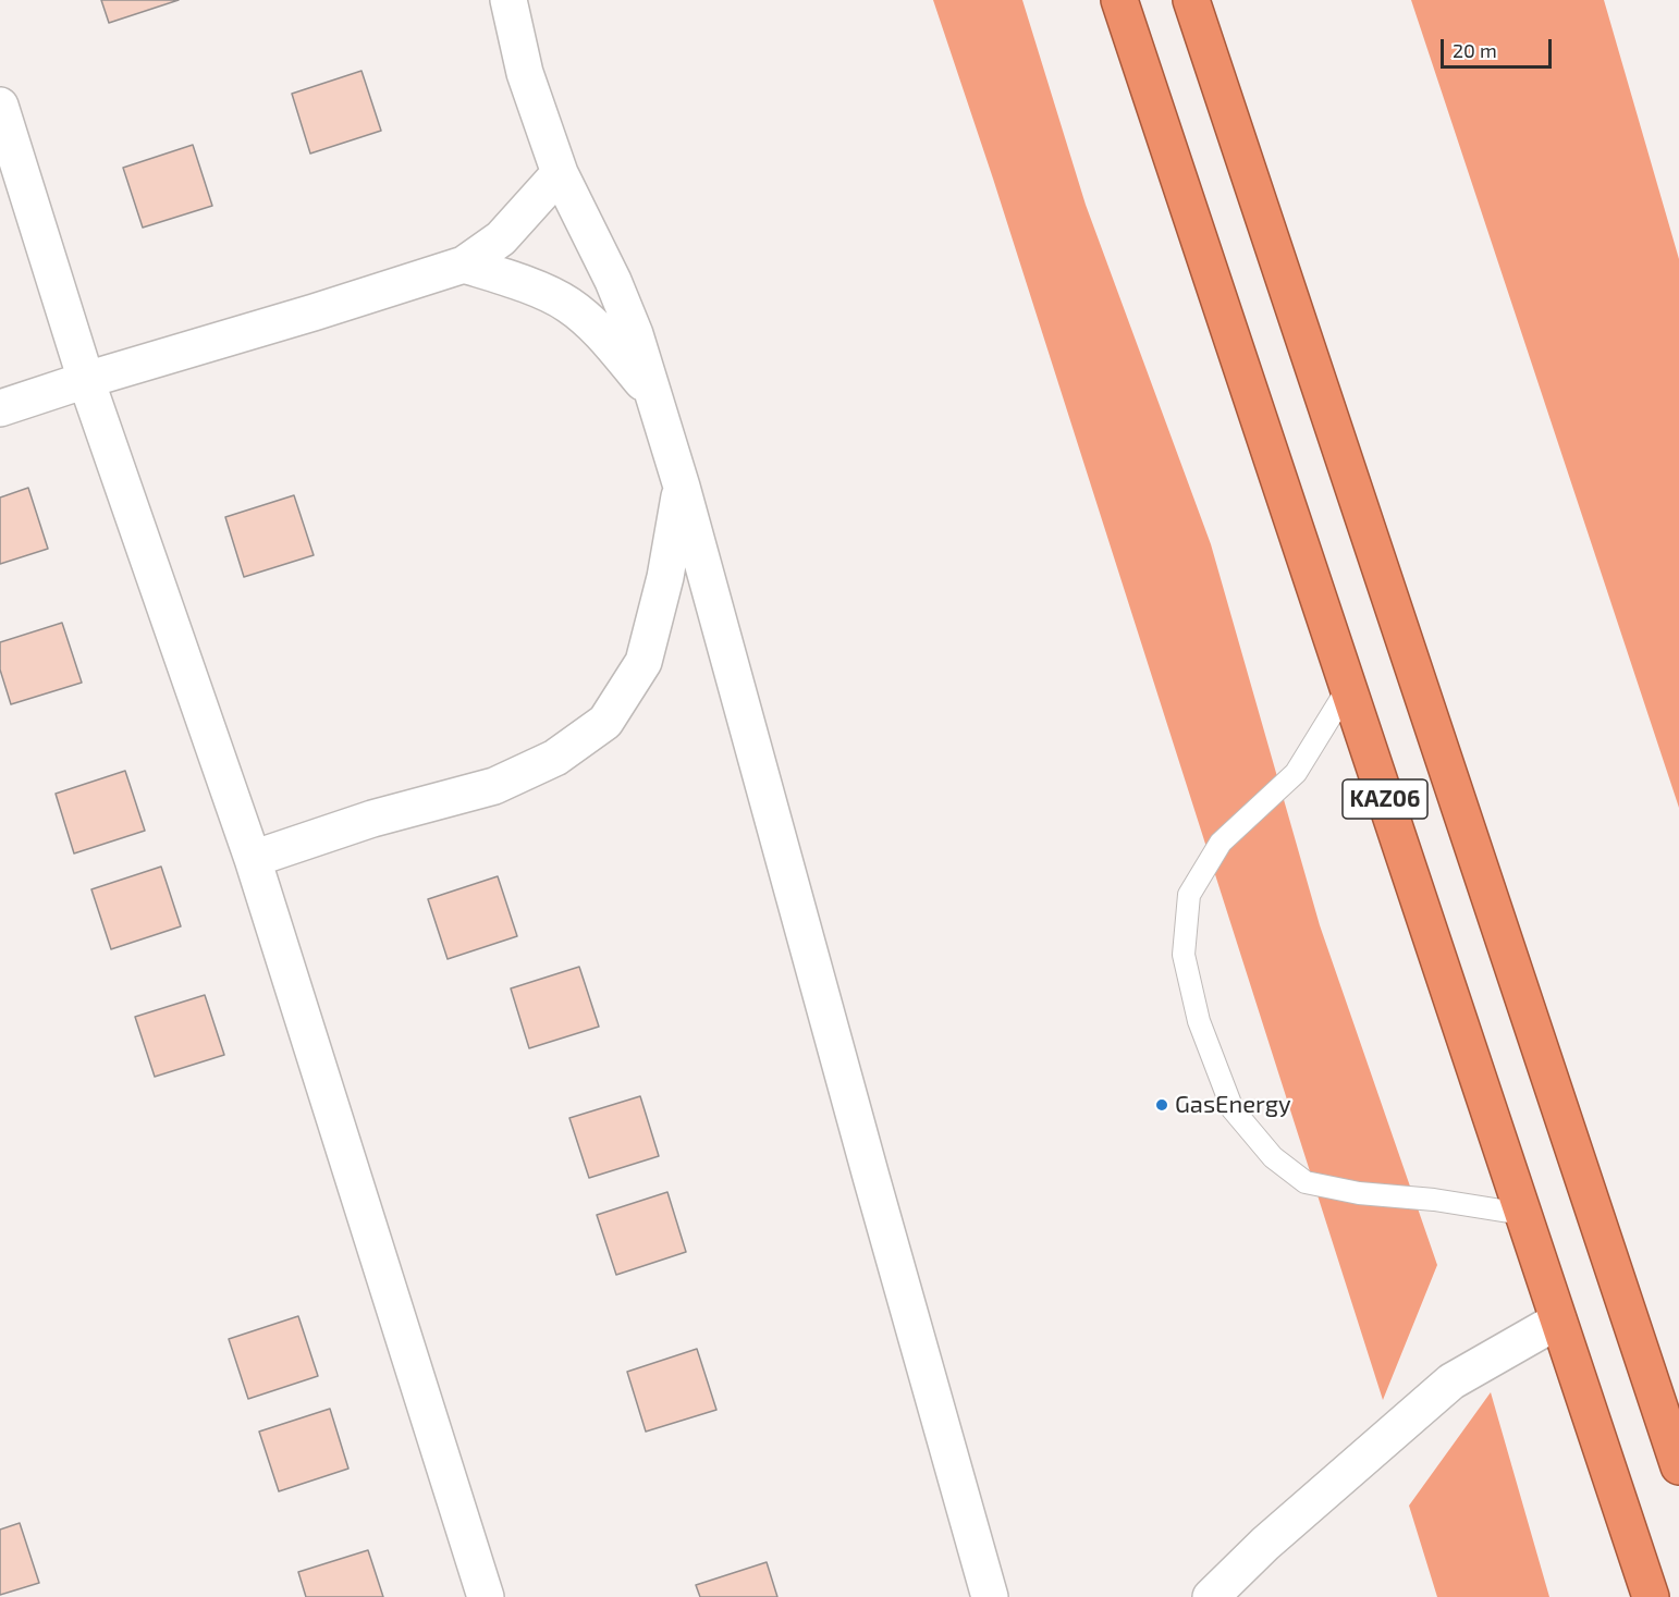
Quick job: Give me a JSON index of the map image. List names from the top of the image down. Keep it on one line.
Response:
{"streets":{"highway":["KАZ06"]},"places":["GasEnergy"],"scale_bar":"20 m"}
